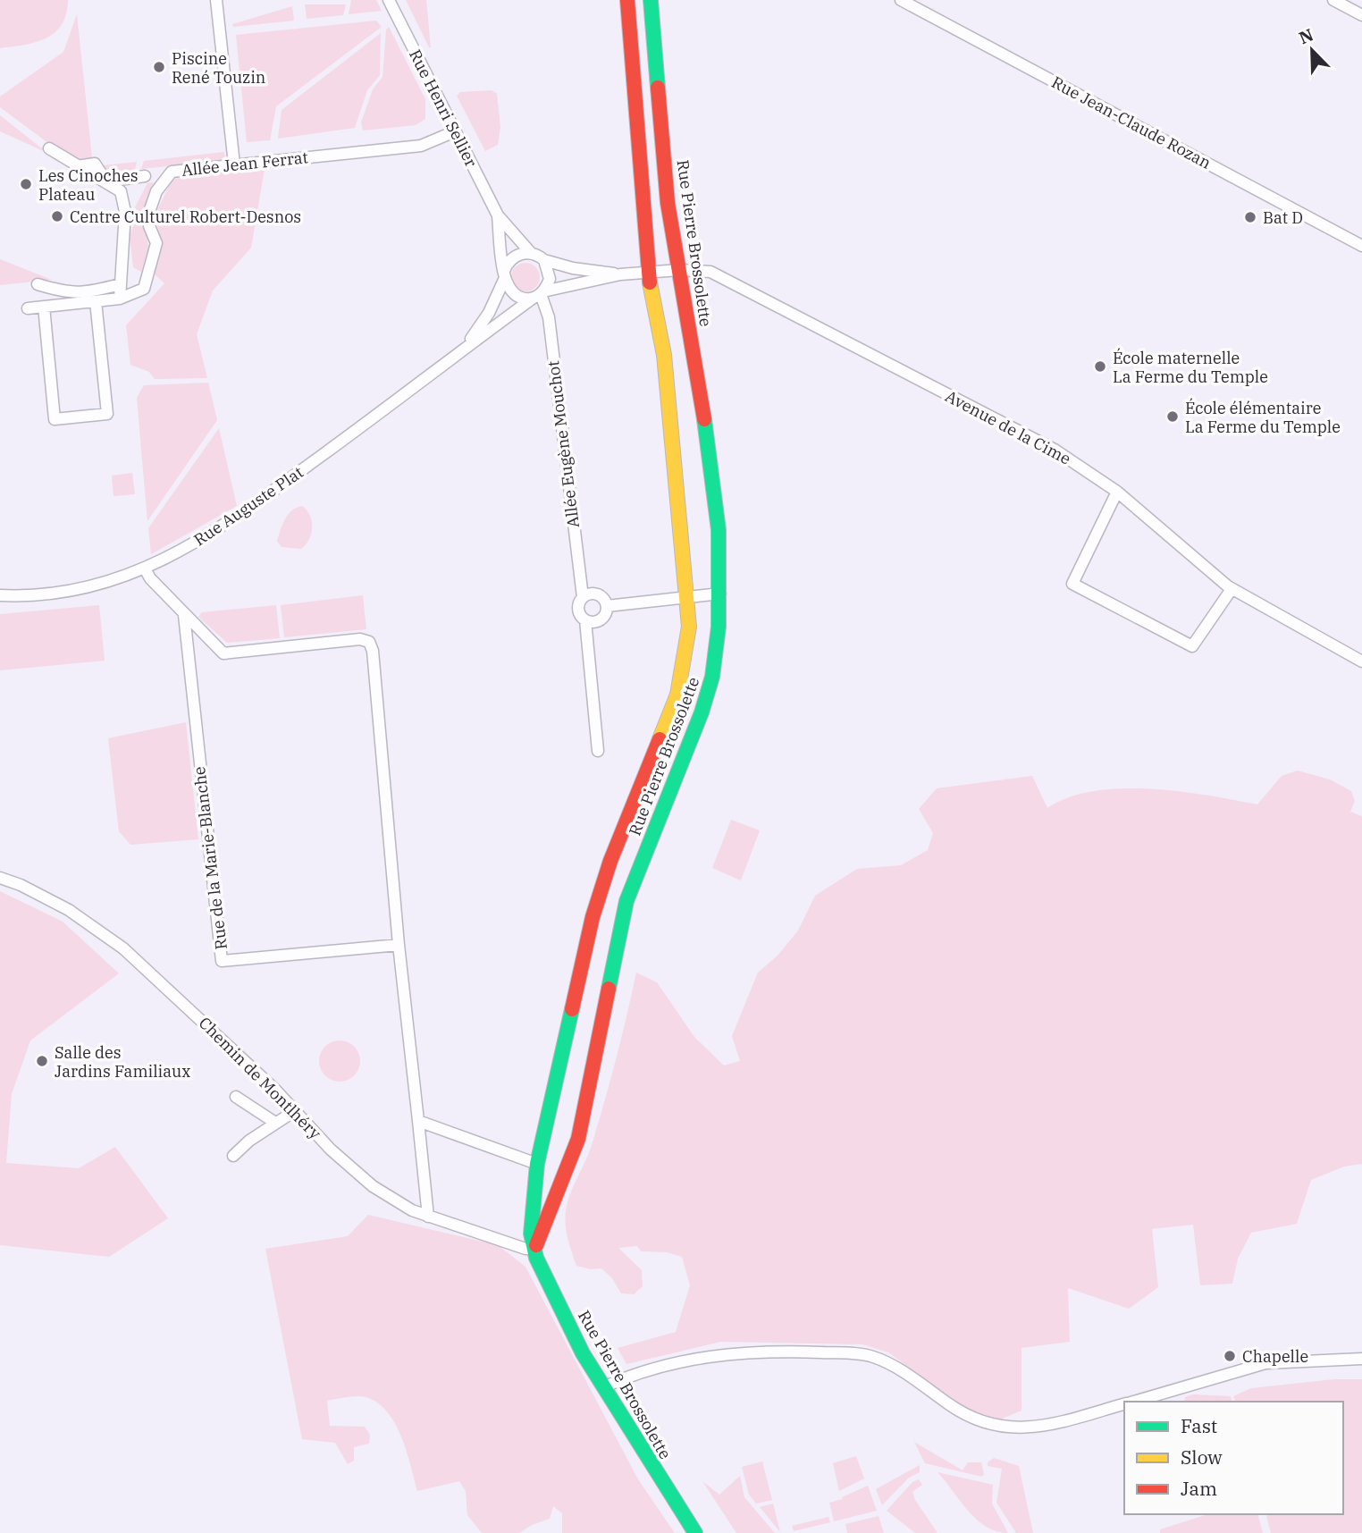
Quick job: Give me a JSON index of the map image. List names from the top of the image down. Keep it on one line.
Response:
{"streets":{"main road":["Rue Pierre Brossolette"],"street":["Rue Henri Sellier","Rue Jean-Claude Rozan","Allée Jean Ferrat","Avenue de la Cime","Allée Eugène Mouchot","Rue Auguste Plat","Rue de la Marie-Blanche","Chemin de Montlhéry"]},"crossings":[["Rue Henri Sellier","Allée Jean Ferrat"],["Rue Pierre Brossolette","Avenue de la Cime"],["Rue Pierre Brossolette","Chemin de Montlhéry"],["Allée Eugène Mouchot","Rue Auguste Plat"]],"places":["Piscine René Touzin","Les Cinoches Plateau","Centre Culturel Robert-Desnos","Bat D","École maternelle La Ferme du Temple","École élémentaire La Ferme du Temple","Salle des Jardins Familiaux","Chapelle"],"legend":["Fast","Slow","Jam"],"north":"top left"}
